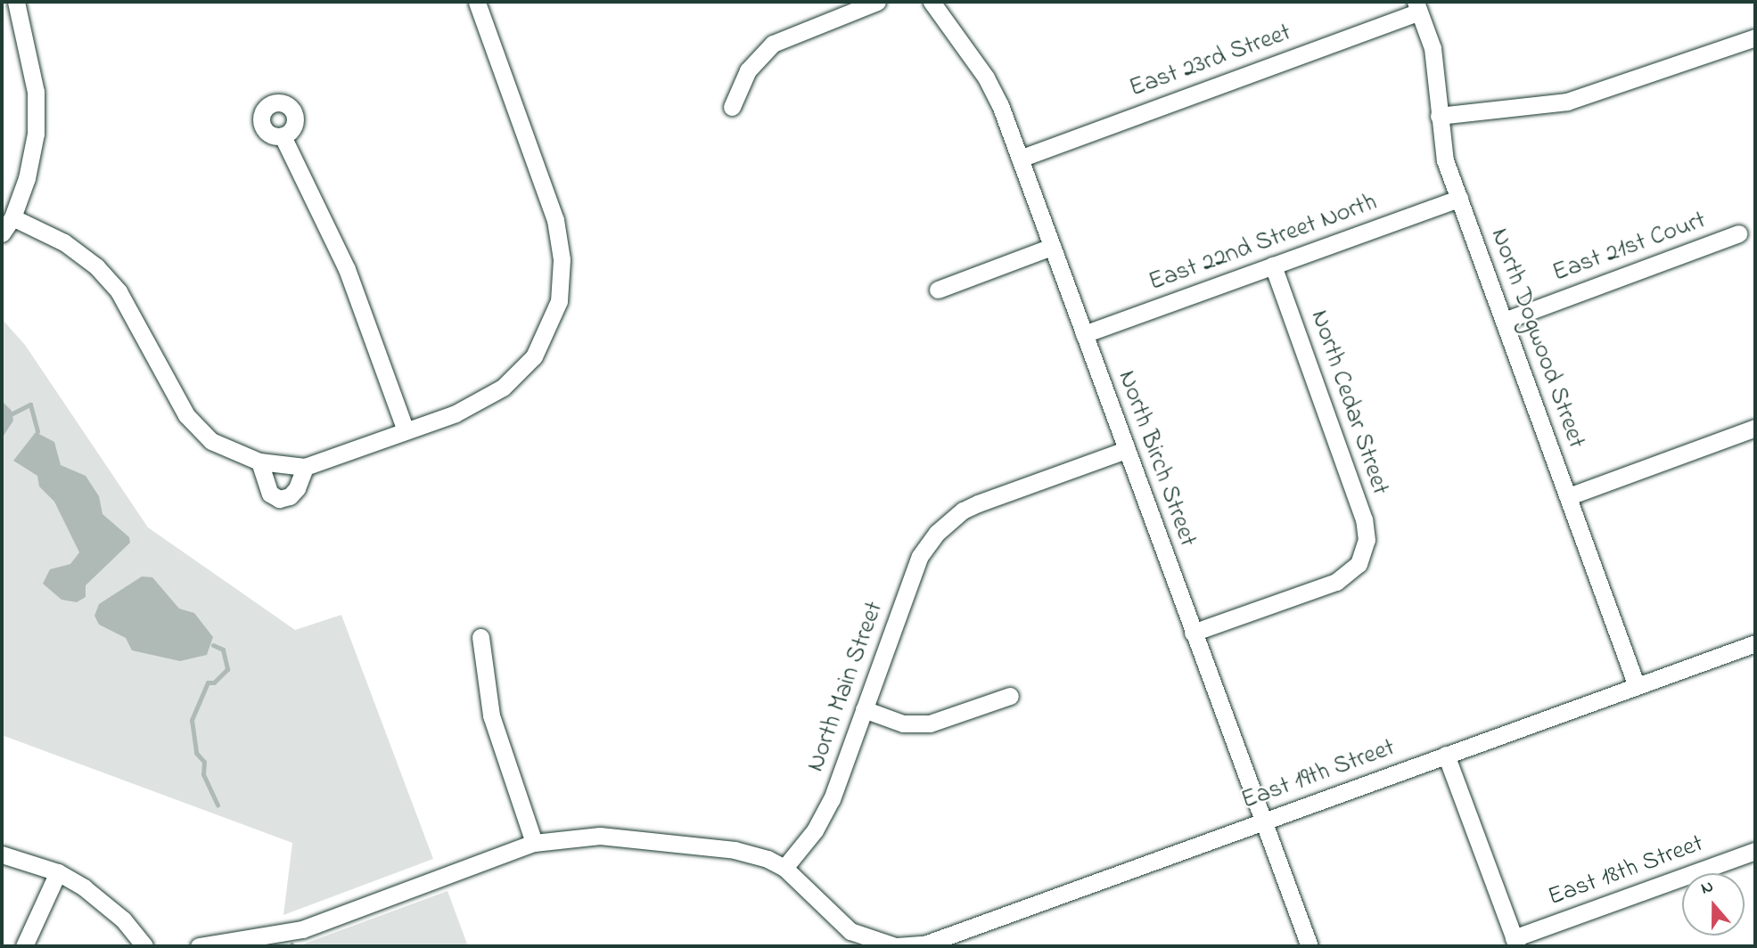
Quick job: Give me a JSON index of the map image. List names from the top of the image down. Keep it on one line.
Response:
{"streets":{"street":["East 23rd Street","East 22nd Street North","East 21st Court","North Dogwood Street","North Cedar Street","North Birch Street","North Main Street","East 19th Street","East 18th Street"]},"crossings":[["East 23rd Street","North Dogwood Street"],["East 23rd Street","North Birch Street"],["East 22nd Street North","North Dogwood Street"],["East 22nd Street North","North Cedar Street"],["East 22nd Street North","North Birch Street"],["East 21st Court","North Dogwood Street"],["North Dogwood Street","East 19th Street"],["North Cedar Street","North Birch Street"],["North Birch Street","North Main Street"],["North Birch Street","East 19th Street"],["North Main Street","East 19th Street"]],"north":"top"}
